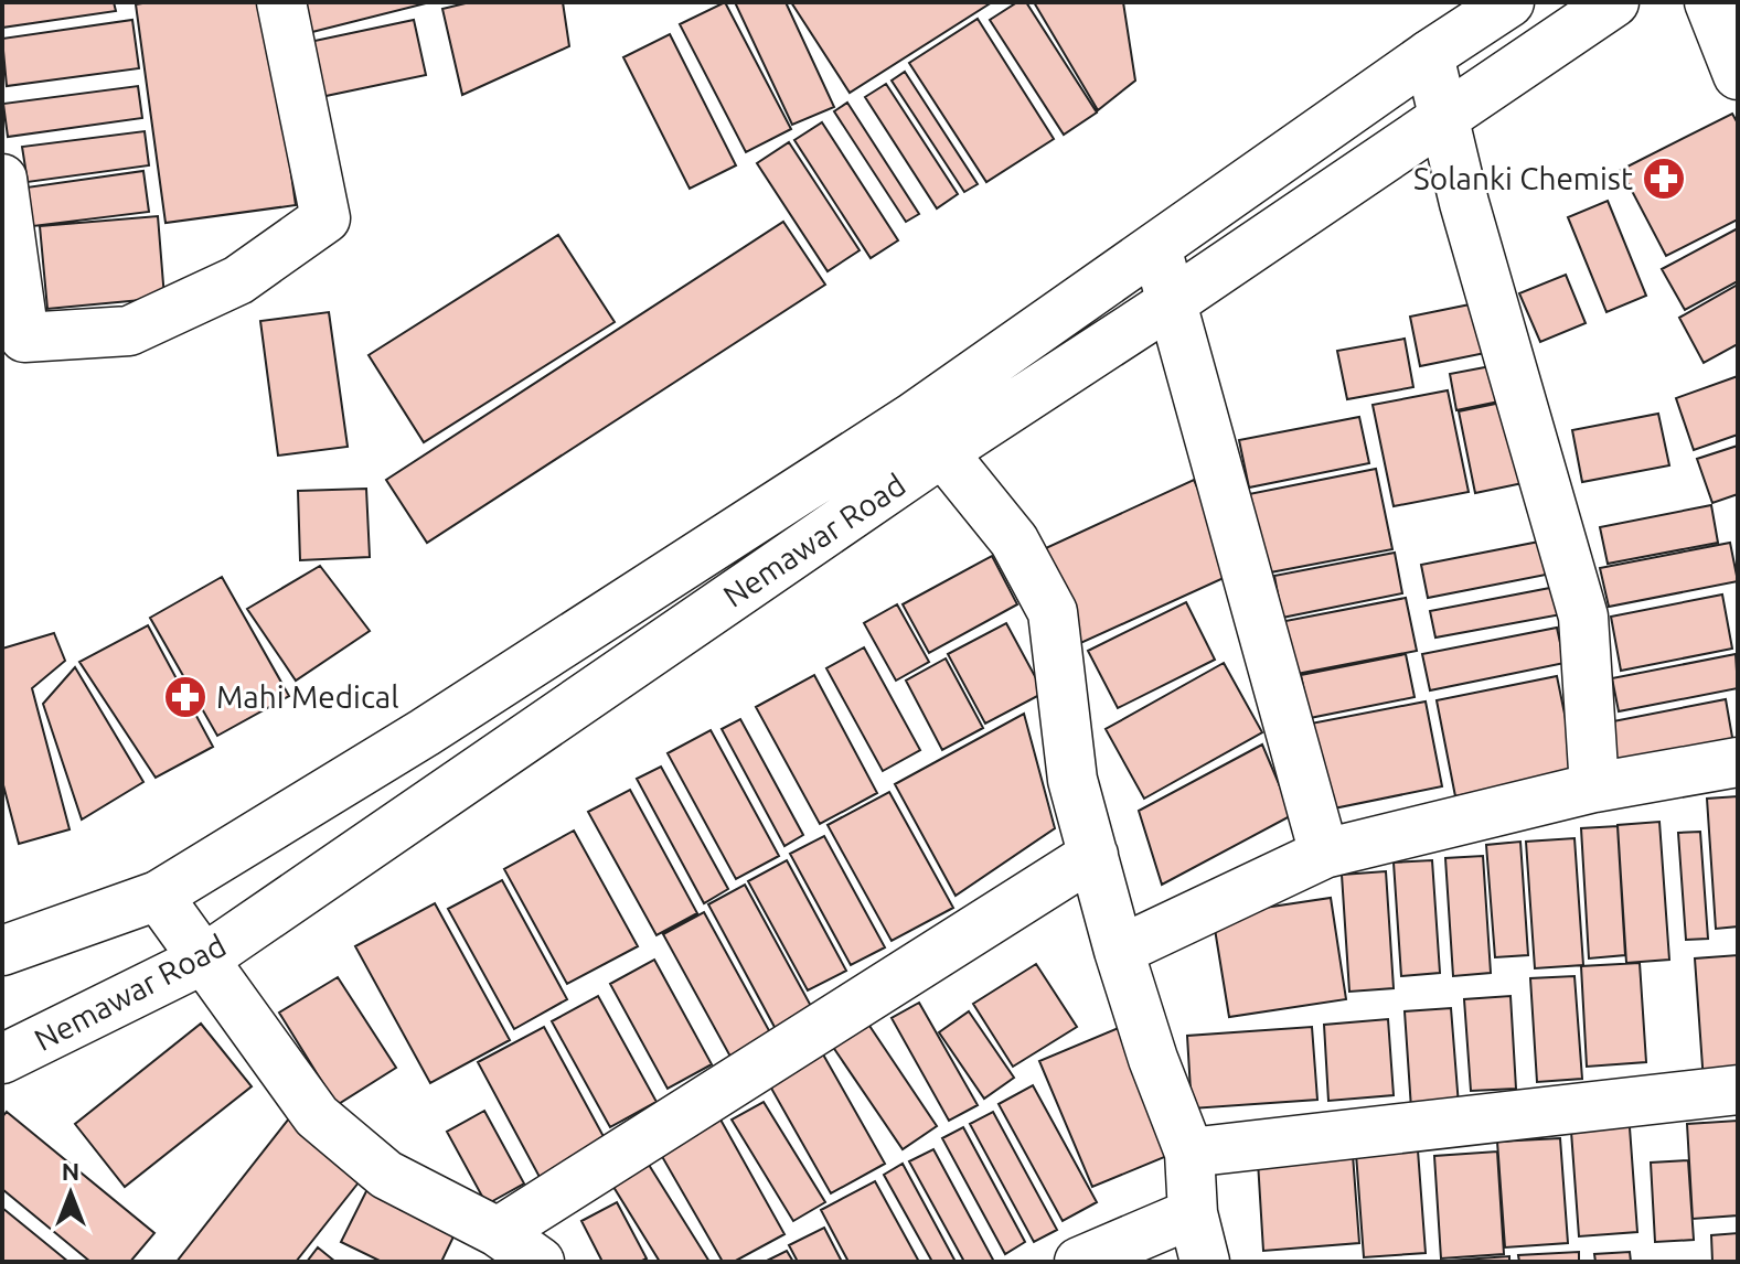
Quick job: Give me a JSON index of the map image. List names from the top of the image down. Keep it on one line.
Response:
{"streets":{"main road":["Nemawar Road"]},"places":{"pharmacy":["Solanki Chemist","Mahi Medical"]},"north":"top"}
